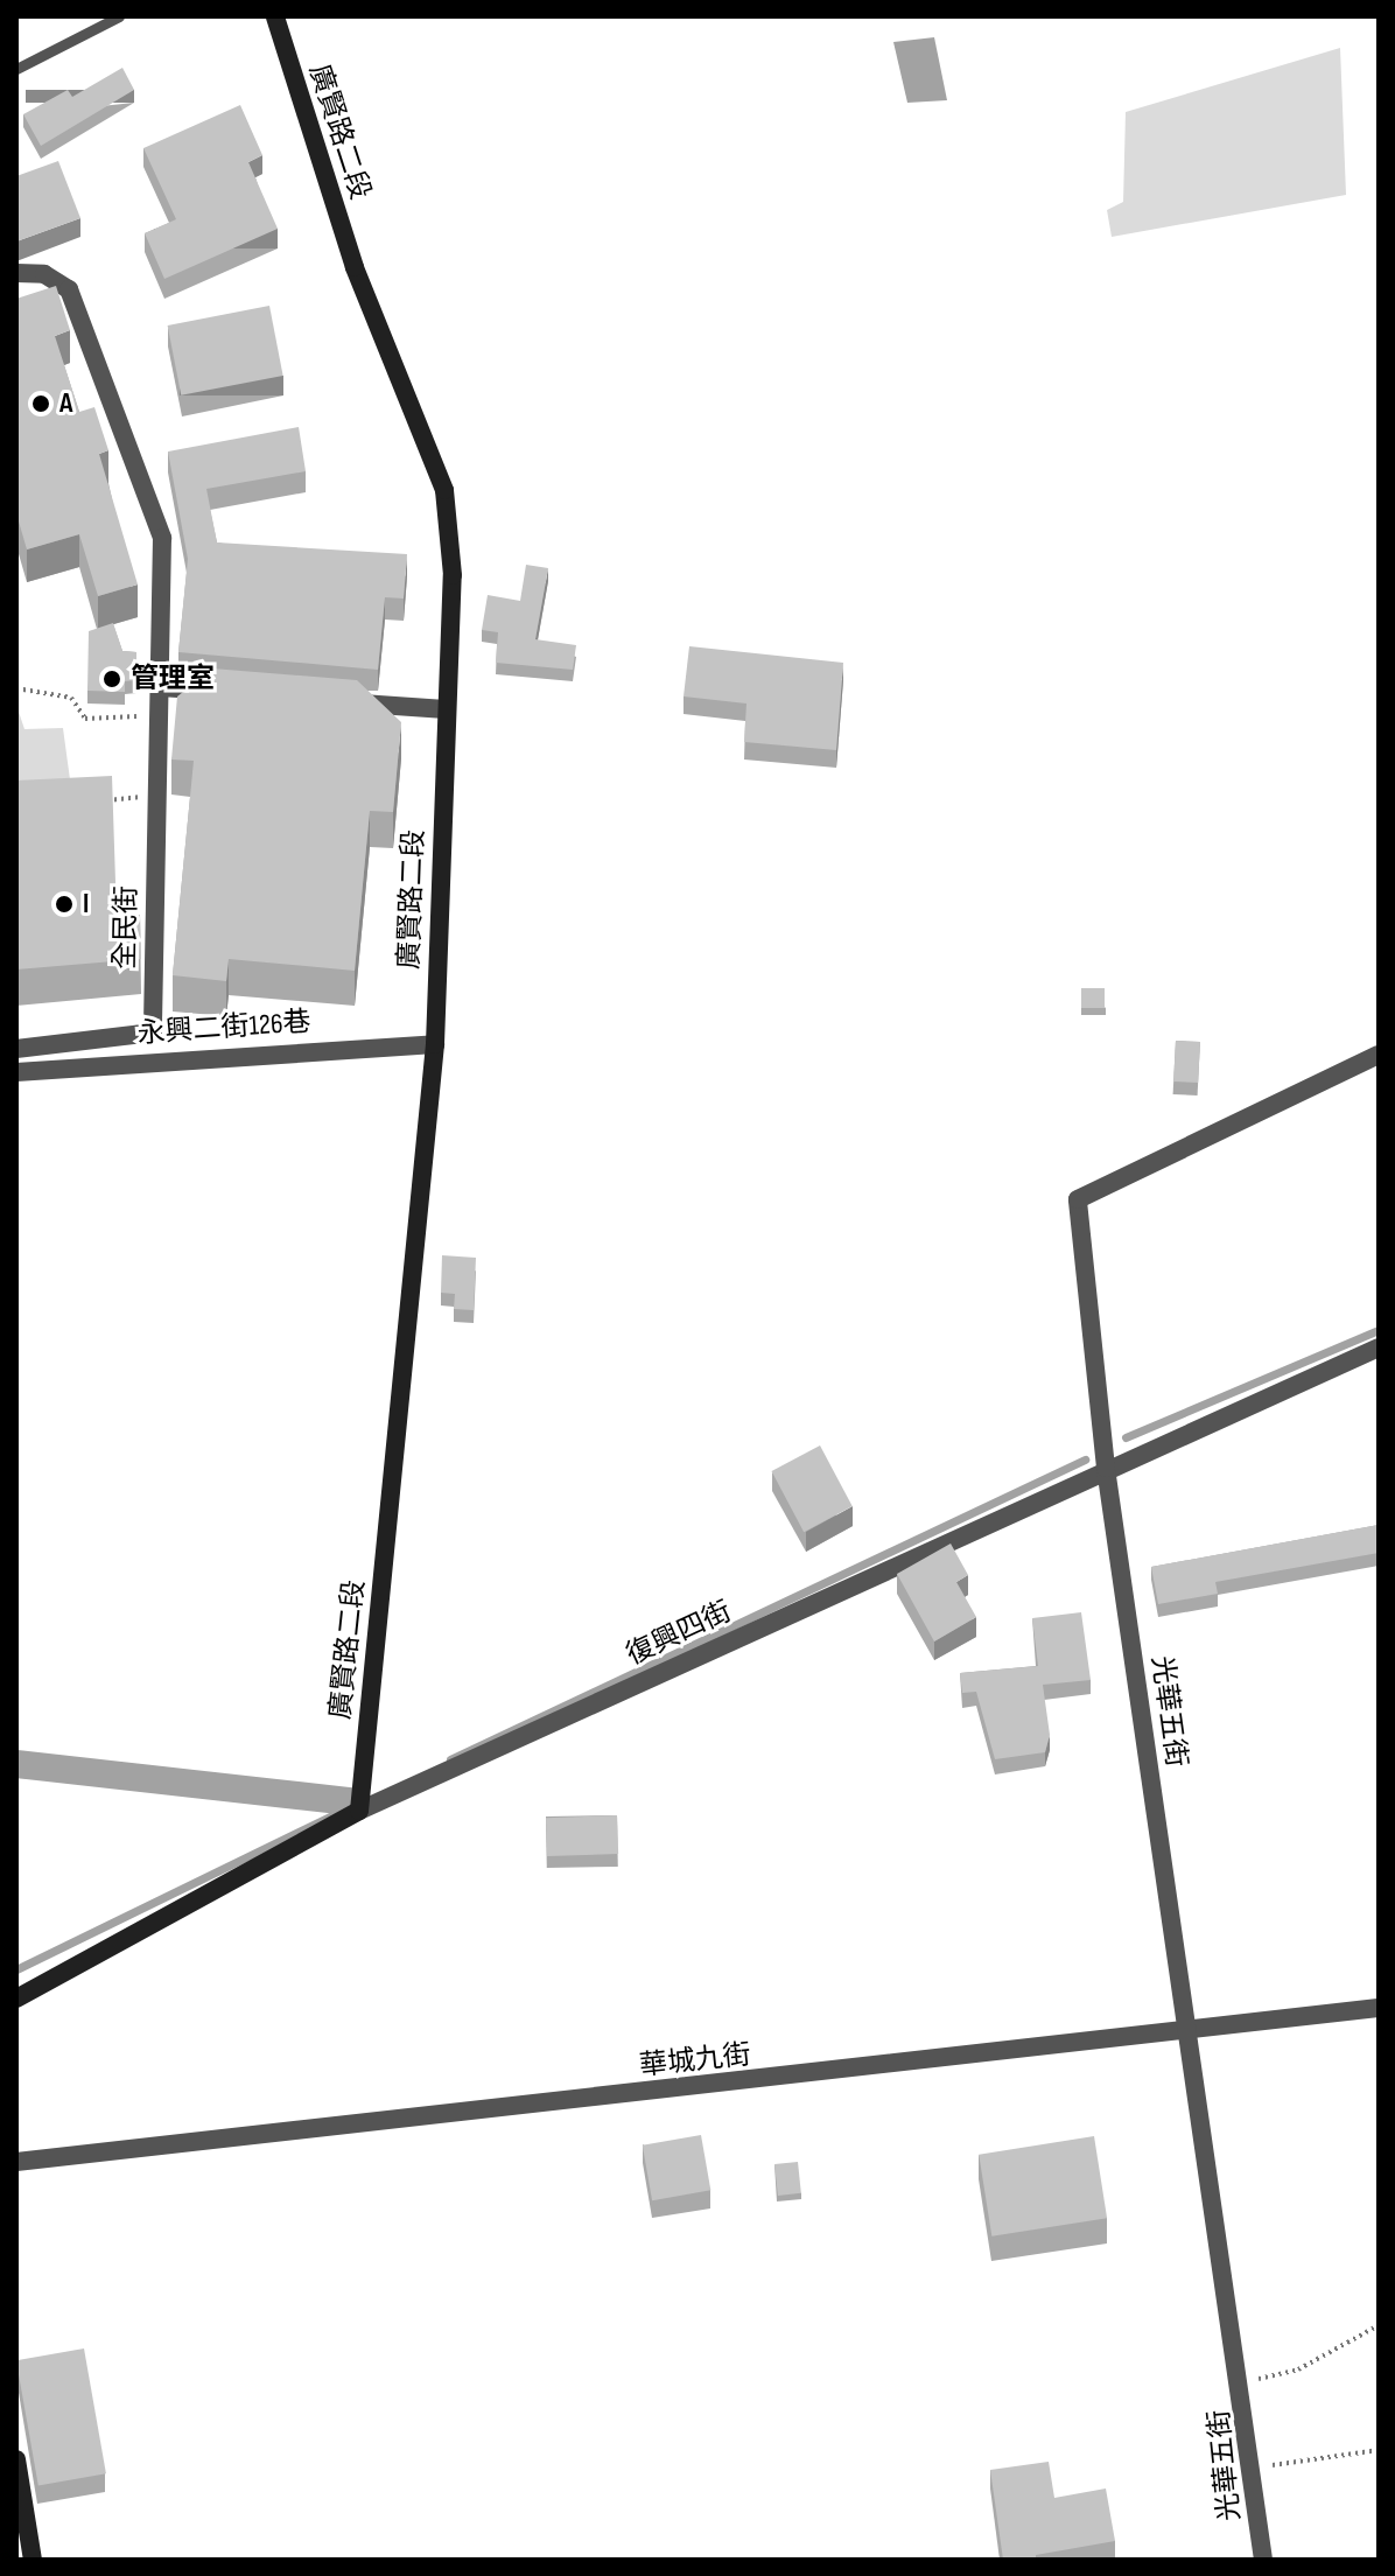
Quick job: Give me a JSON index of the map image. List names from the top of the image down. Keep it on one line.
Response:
{"streets":{"street":["廣賢路二段","全民街","永興二街126巷","復興四街","光華五街","華城九街"]},"crossings":[["廣賢路二段","永興二街126巷"],["廣賢路二段","復興四街"],["復興四街","光華五街"],["光華五街","華城九街"]],"places":["A","管理室","I"]}
